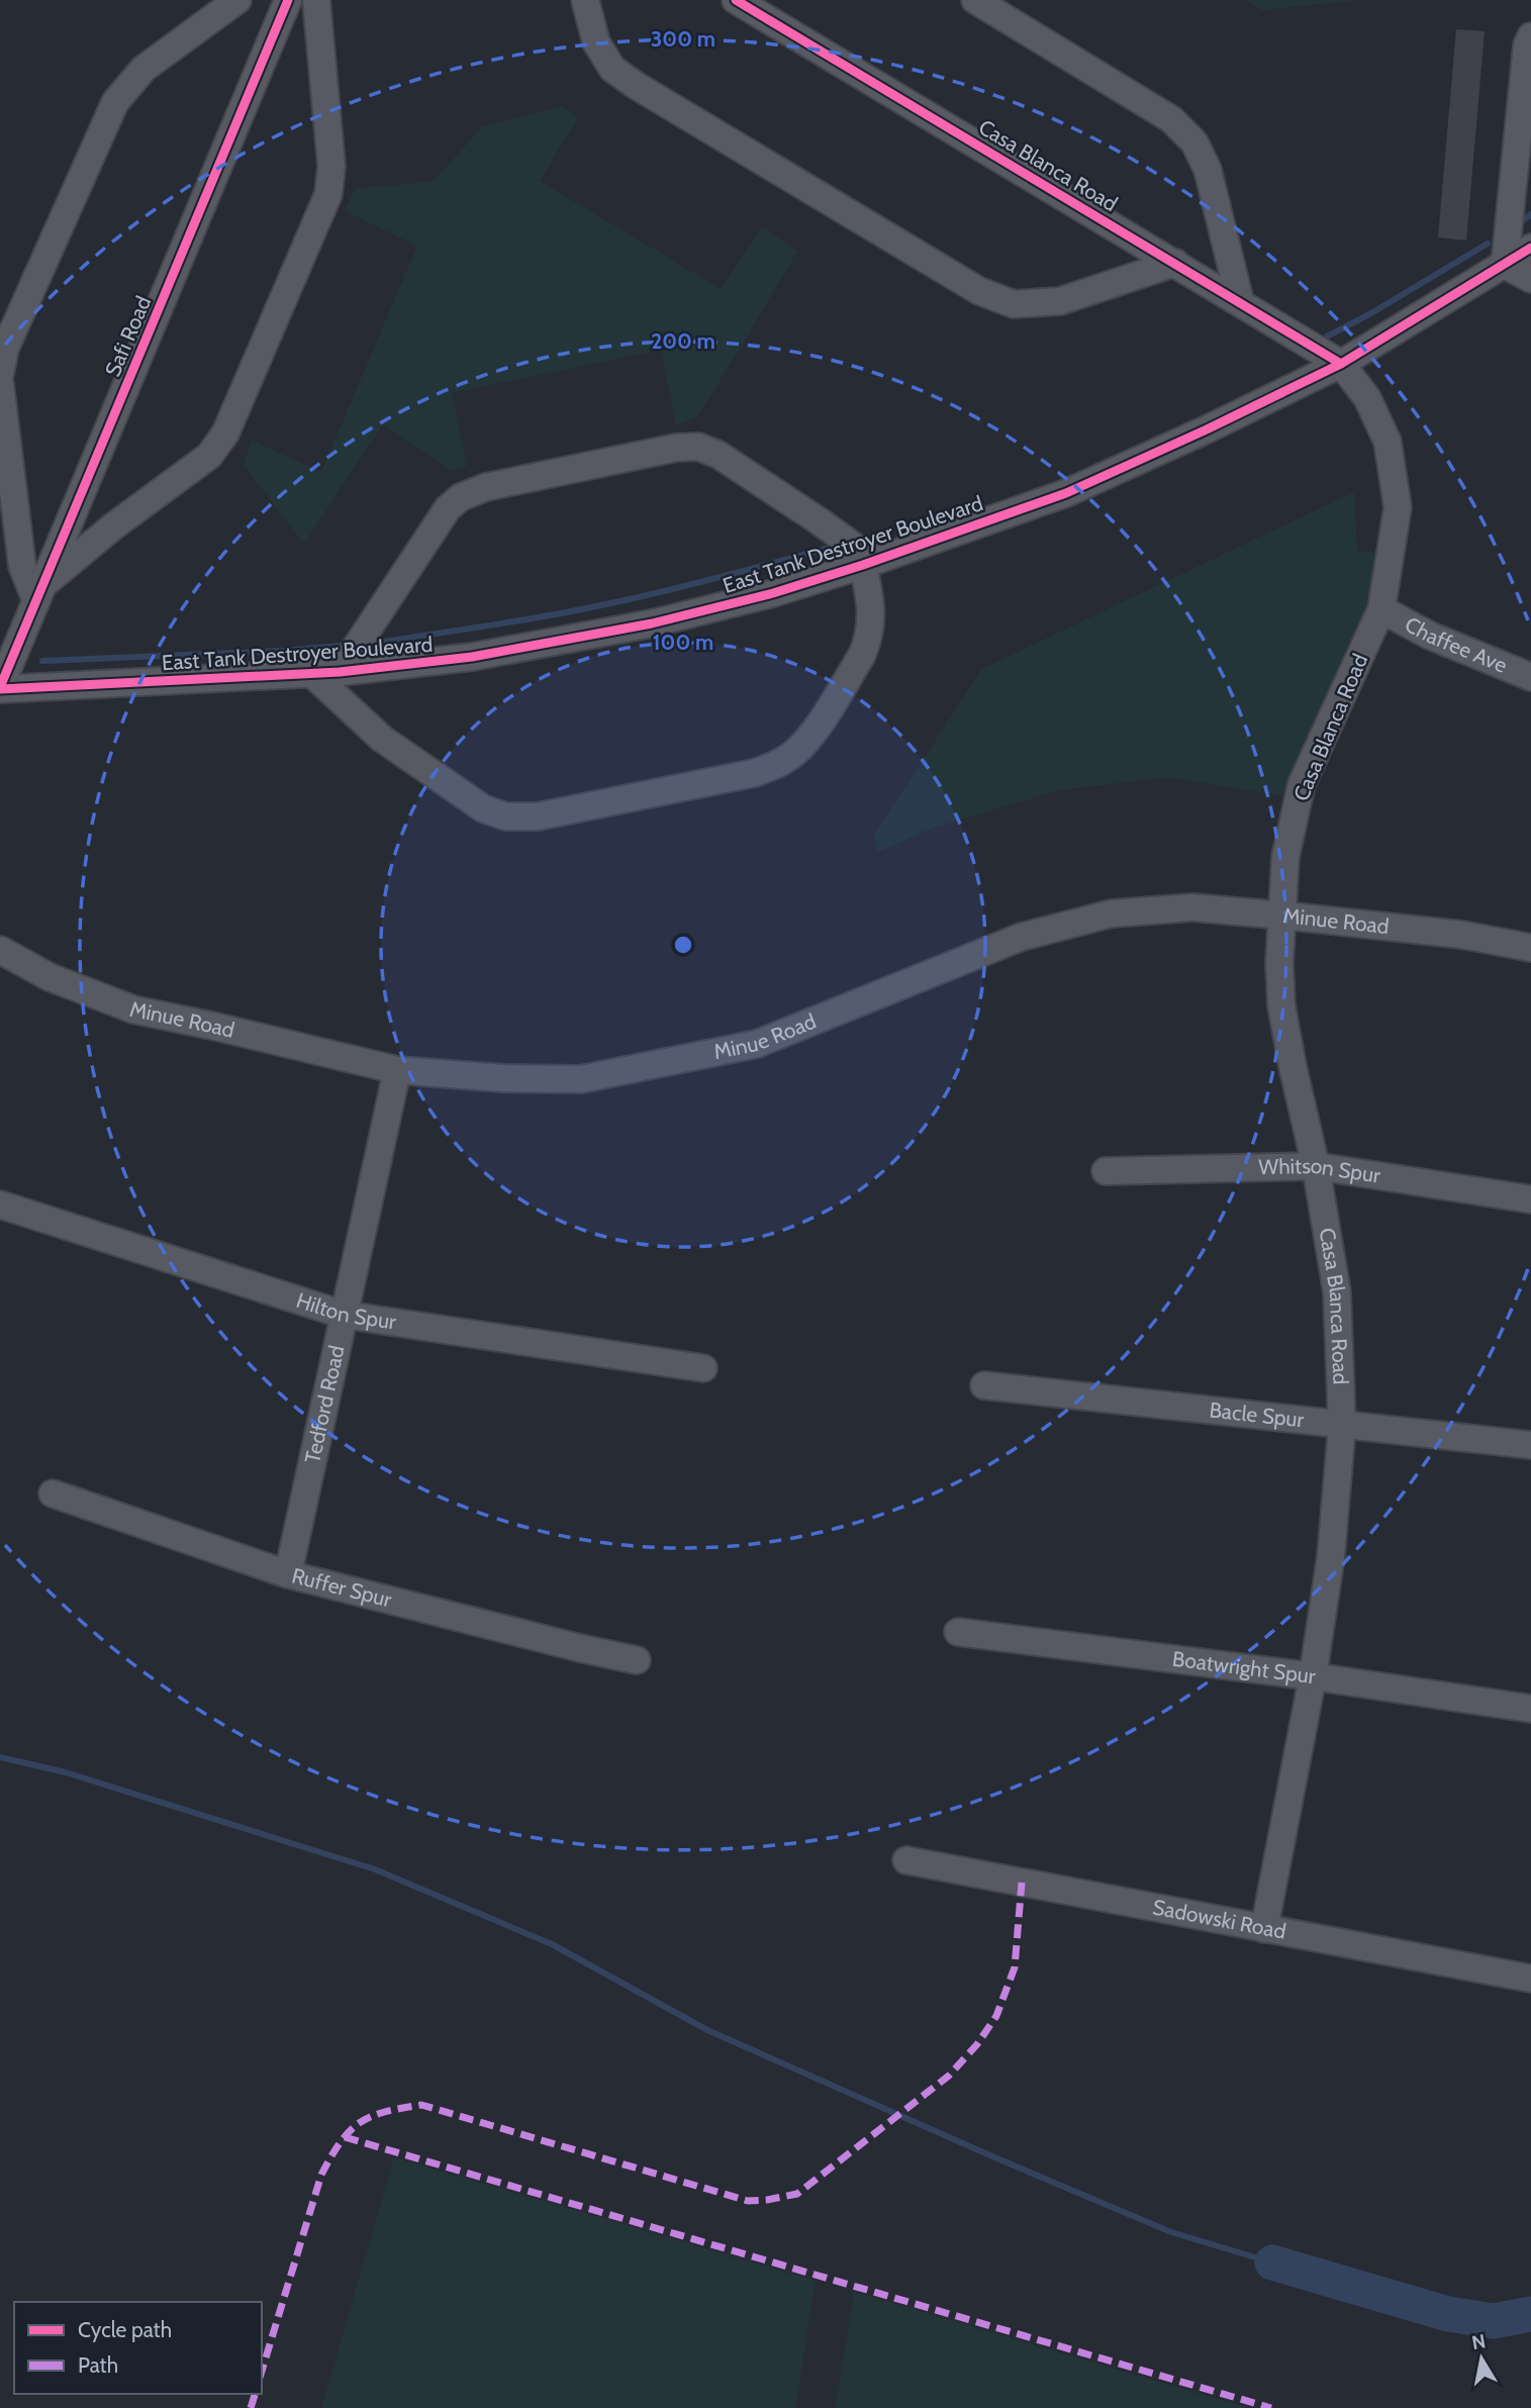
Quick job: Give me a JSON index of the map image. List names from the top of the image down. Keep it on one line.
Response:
{"streets":{"street":["Casa Blanca Road","Safi Road","East Tank Destroyer Boulevard","Chaffee Ave","Minue Road","Whitson Spur","Hilton Spur","Tedford Road","Bacle Spur","Ruffer Spur","Boatwright Spur","Sadowski Road"]},"crossings":[["Casa Blanca Road","East Tank Destroyer Boulevard"],["Casa Blanca Road","Chaffee Ave"],["Casa Blanca Road","Minue Road"],["Casa Blanca Road","Whitson Spur"],["Casa Blanca Road","Bacle Spur"],["Casa Blanca Road","Boatwright Spur"],["Casa Blanca Road","Sadowski Road"],["Safi Road","East Tank Destroyer Boulevard"],["Minue Road","Tedford Road"],["Hilton Spur","Tedford Road"],["Tedford Road","Ruffer Spur"]],"legend":["Cycle path","Path"],"north":"top","rings":["300 m","200 m","100 m"]}
